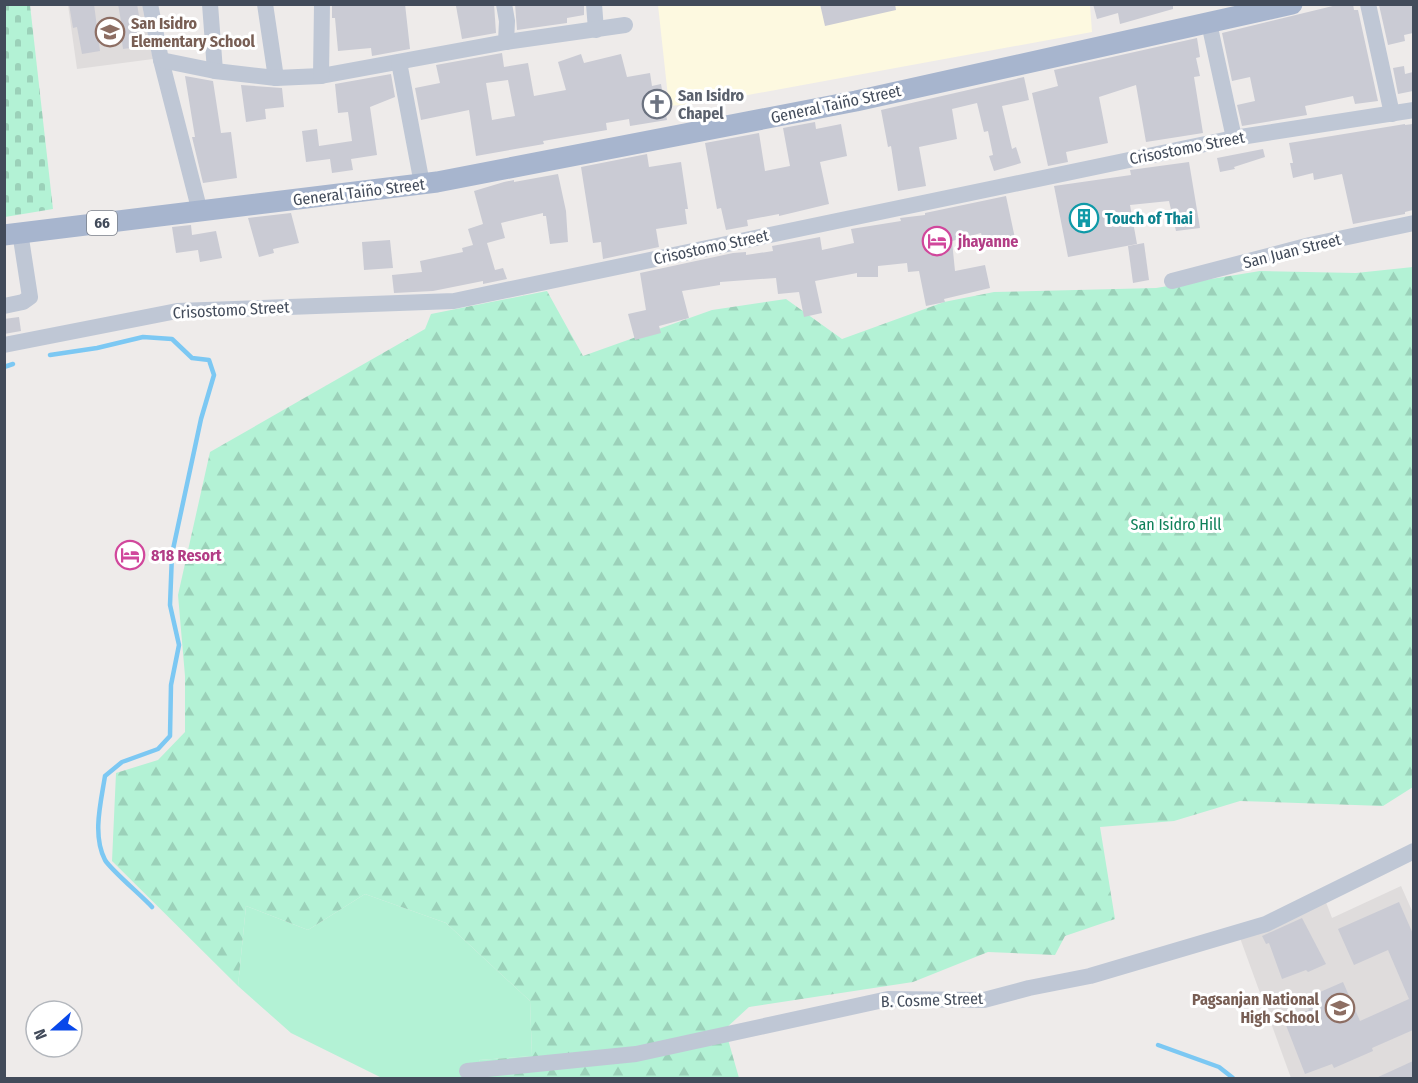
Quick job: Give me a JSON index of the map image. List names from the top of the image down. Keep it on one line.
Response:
{"streets":{"main road":["General Taiño Street","66"],"street":["Crisostomo Street","San Juan Street","B. Cosme Street"]},"crossings":[["General Taiño Street","66"]],"parks":["San Isidro Hill"],"places":{"school or university":["San Isidro Elementary School","Pagsanjan National High School"],"church":["San Isidro Chapel"],"building":["Touch of Thai"],"hotel":["jhayanne","818 Resort"]},"north":"left"}
